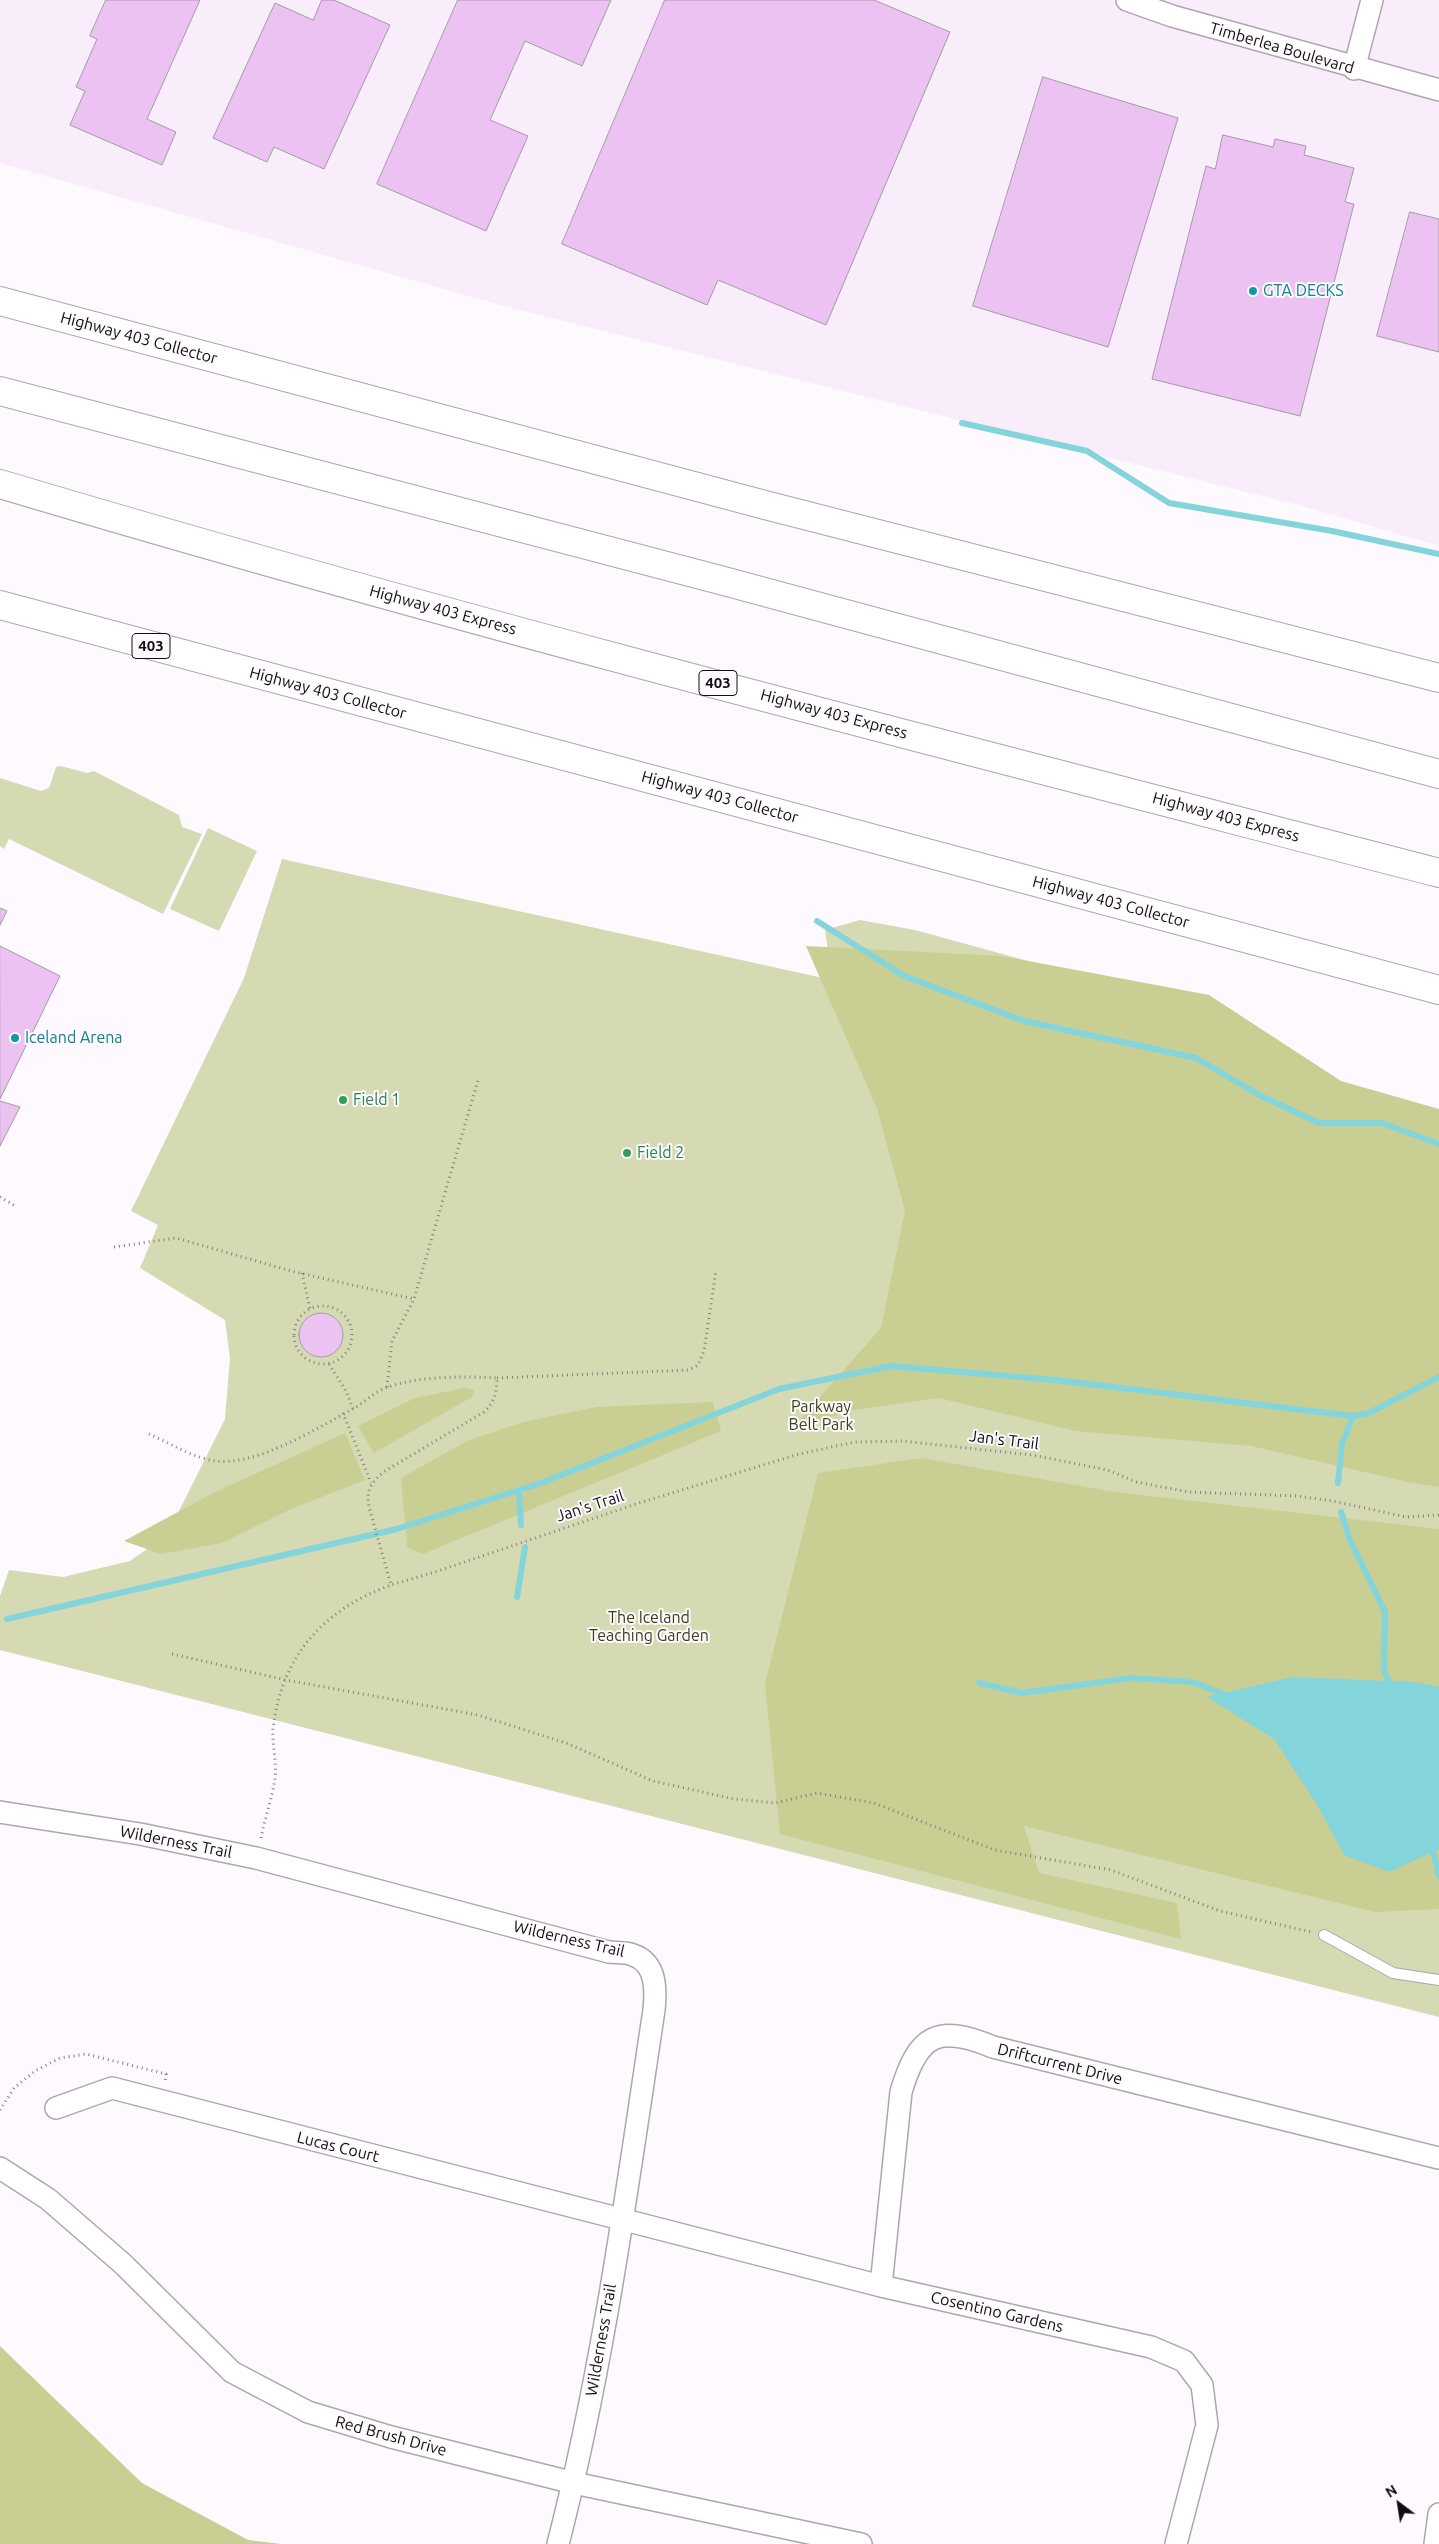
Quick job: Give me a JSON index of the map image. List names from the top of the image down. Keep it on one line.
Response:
{"streets":{"highway":["Highway 403 Collector","Highway 403 Express","403"],"street":["Timberlea Boulevard","Wilderness Trail","Driftcurrent Drive","Lucas Court","Cosentino Gardens","Red Brush Drive"],"path":["Jan's Trail"]},"crossings":[["Jan's Trail","Wilderness Trail"],["Wilderness Trail","Lucas Court"],["Wilderness Trail","Cosentino Gardens"],["Wilderness Trail","Red Brush Drive"],["Driftcurrent Drive","Cosentino Gardens"],["Lucas Court","Cosentino Gardens"]],"parks":["Parkway Belt Park","The Iceland Teaching Garden"],"places":["GTA DECKS","Iceland Arena","Field 1","Field 2"],"north":"top left"}
